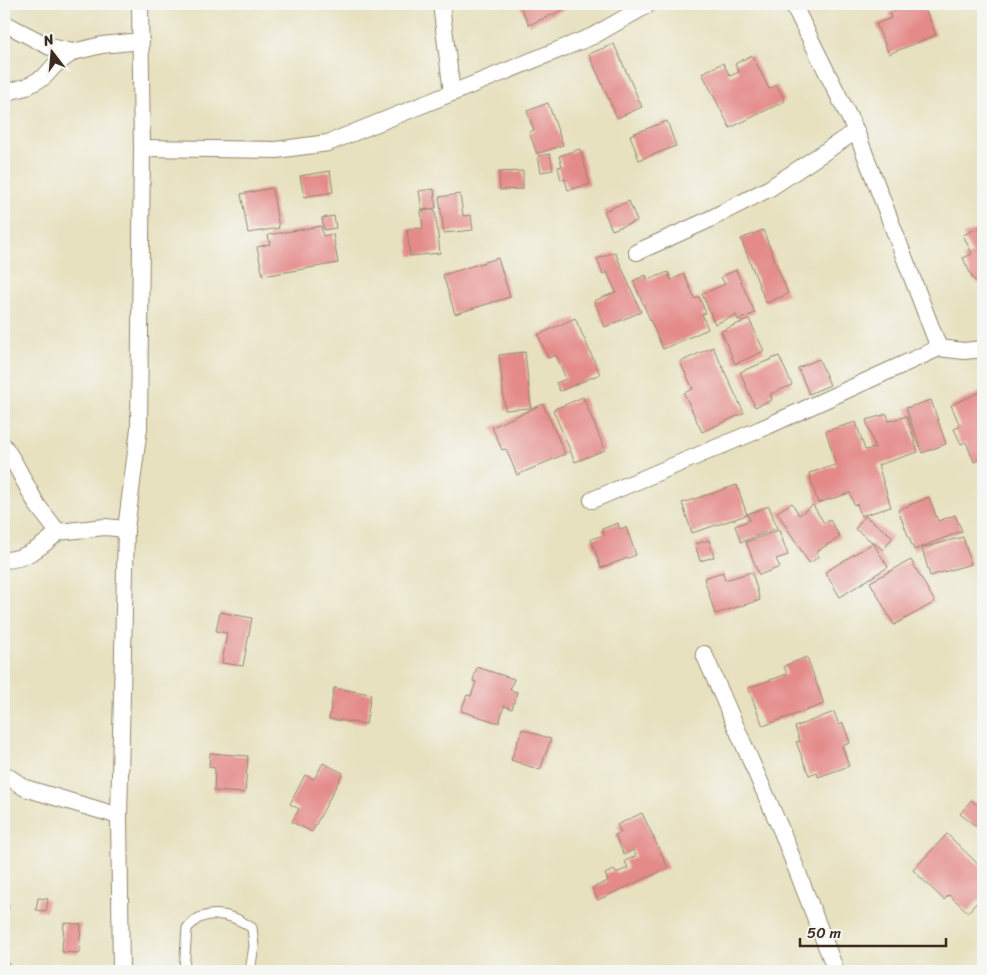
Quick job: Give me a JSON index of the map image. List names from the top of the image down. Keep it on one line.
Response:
{"scale_bar":"50 m","north":"top"}
